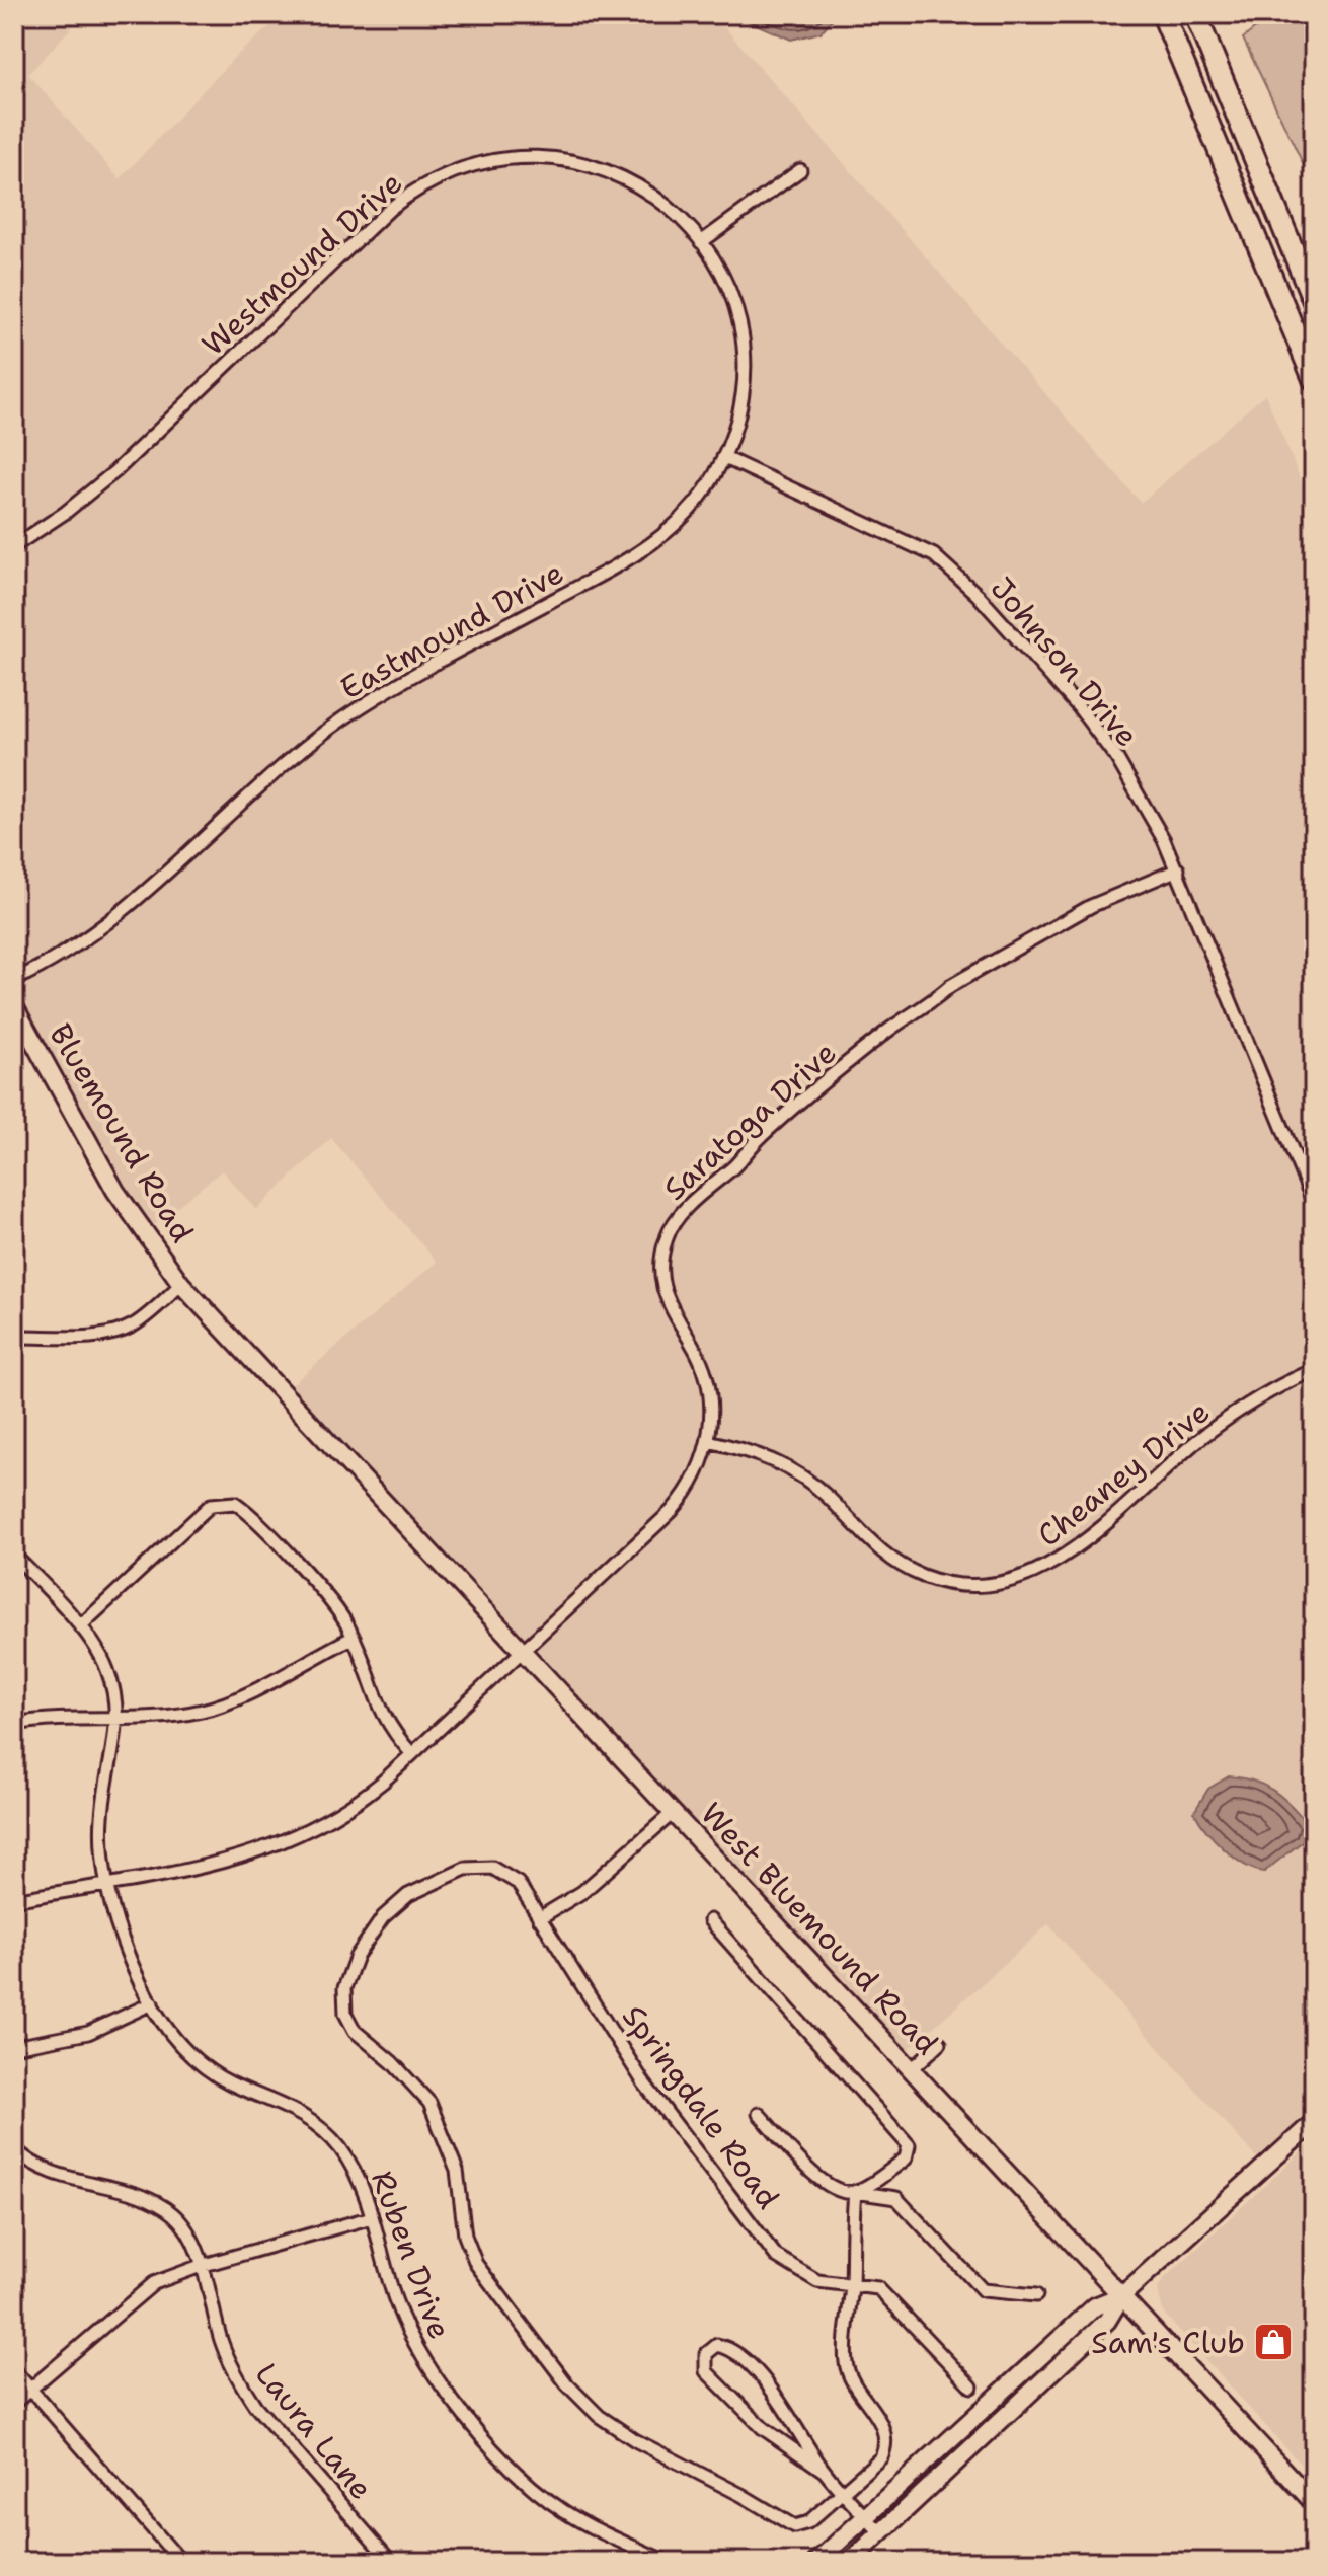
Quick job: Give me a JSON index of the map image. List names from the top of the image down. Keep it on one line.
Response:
{"streets":{"main road":["Bluemound Road","West Bluemound Road"],"street":["Westmound Drive","Eastmound Drive","Johnson Drive","Saratoga Drive","Cheaney Drive","Springdale Road","Ruben Drive","Laura Lane"]},"crossings":[["Westmound Drive","Eastmound Drive"],["Eastmound Drive","Johnson Drive"],["Johnson Drive","Saratoga Drive"],["Saratoga Drive","Cheaney Drive"],["Saratoga Drive","West Bluemound Road"],["Saratoga Drive","Ruben Drive"],["Bluemound Road","West Bluemound Road"]],"places":{"shop":["Sam's Club"]}}
